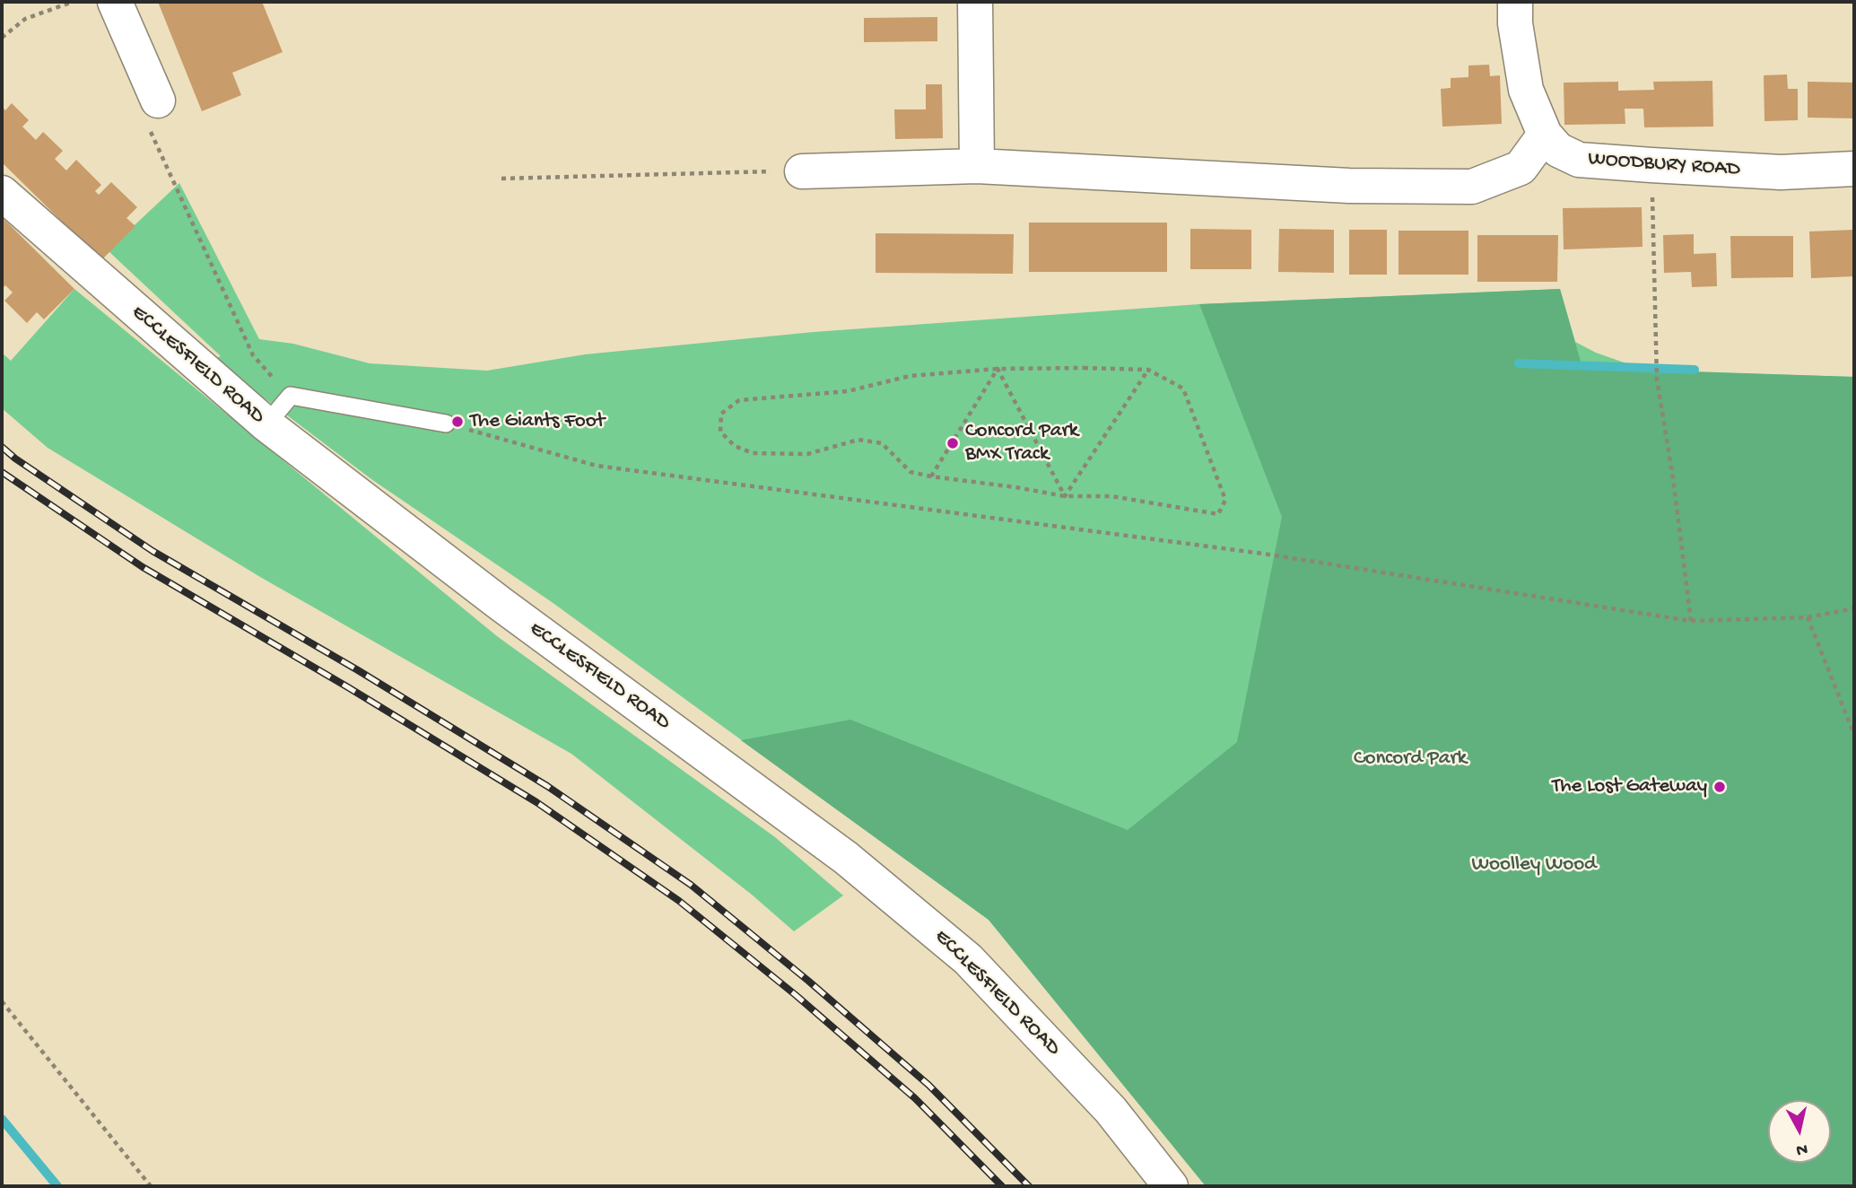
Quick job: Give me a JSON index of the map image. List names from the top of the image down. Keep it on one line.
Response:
{"streets":{"main road":["WOODBURY ROAD","ECCLESFIELD ROAD"]},"parks":["Concord Park","Woolley Wood"],"places":["The Giants Foot","Concord Park BMX Track","The Lost Gateway"],"north":"bottom"}
